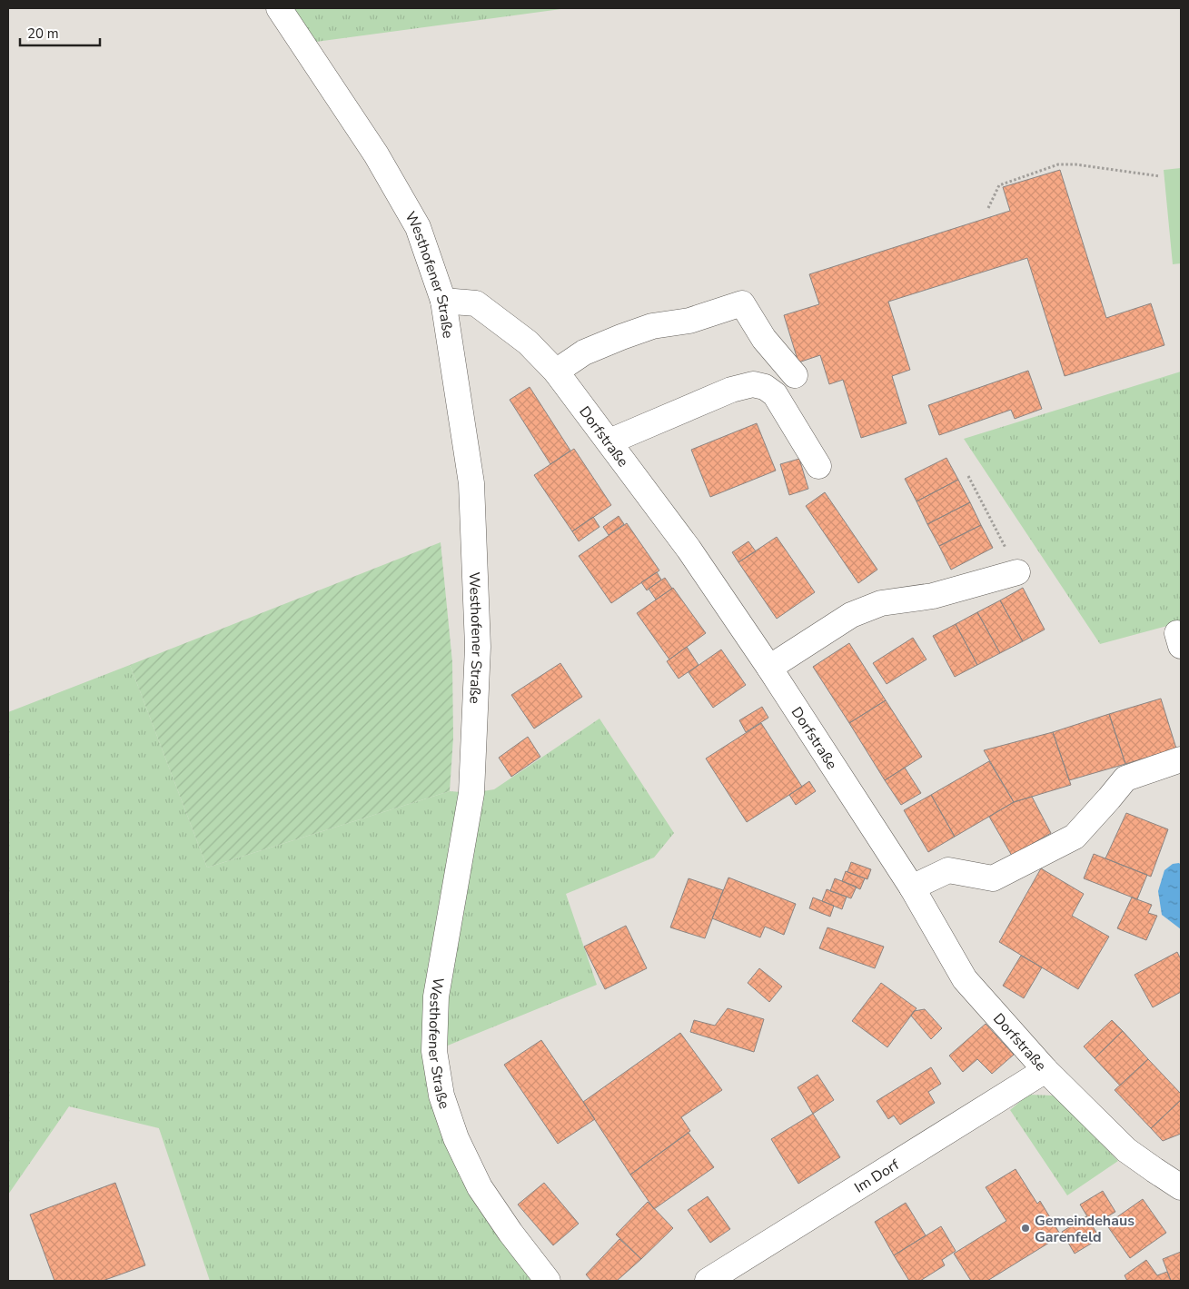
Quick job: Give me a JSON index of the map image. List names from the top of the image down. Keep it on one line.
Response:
{"streets":{"street":["Westhofener Straße","Dorfstraße","Im Dorf"]},"crossings":[["Westhofener Straße","Dorfstraße"],["Dorfstraße","Im Dorf"]],"places":["Gemeindehaus Garenfeld"],"scale_bar":"20 m"}
